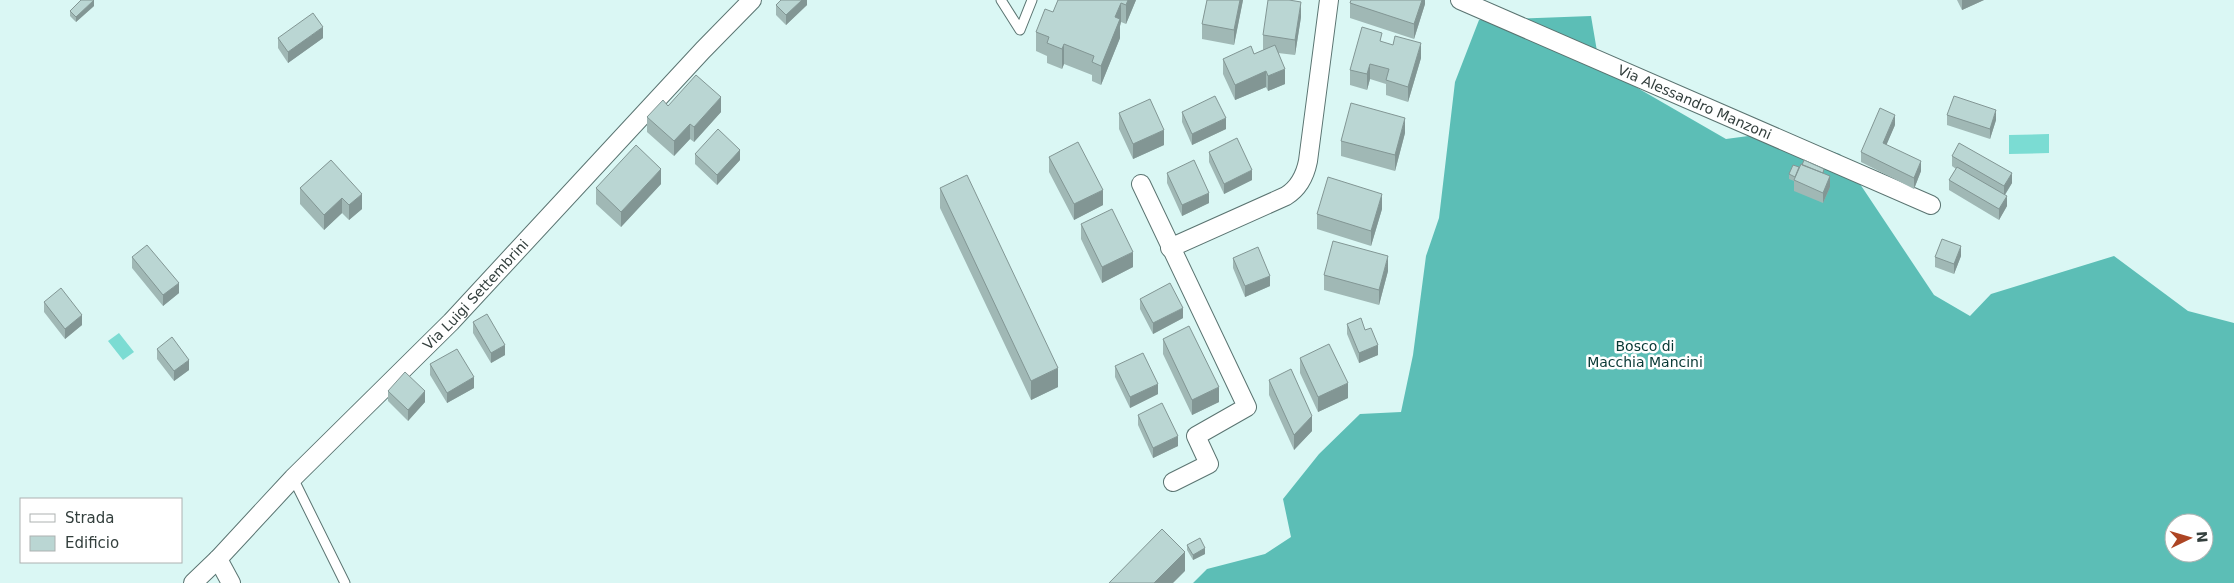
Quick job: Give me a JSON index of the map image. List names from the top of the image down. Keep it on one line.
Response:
{"streets":{"street":["Via Alessandro Manzoni","Via Luigi Settembrini"]},"parks":["Bosco di Macchia Mancini"],"legend":["Strada","Edificio"],"north":"right"}
